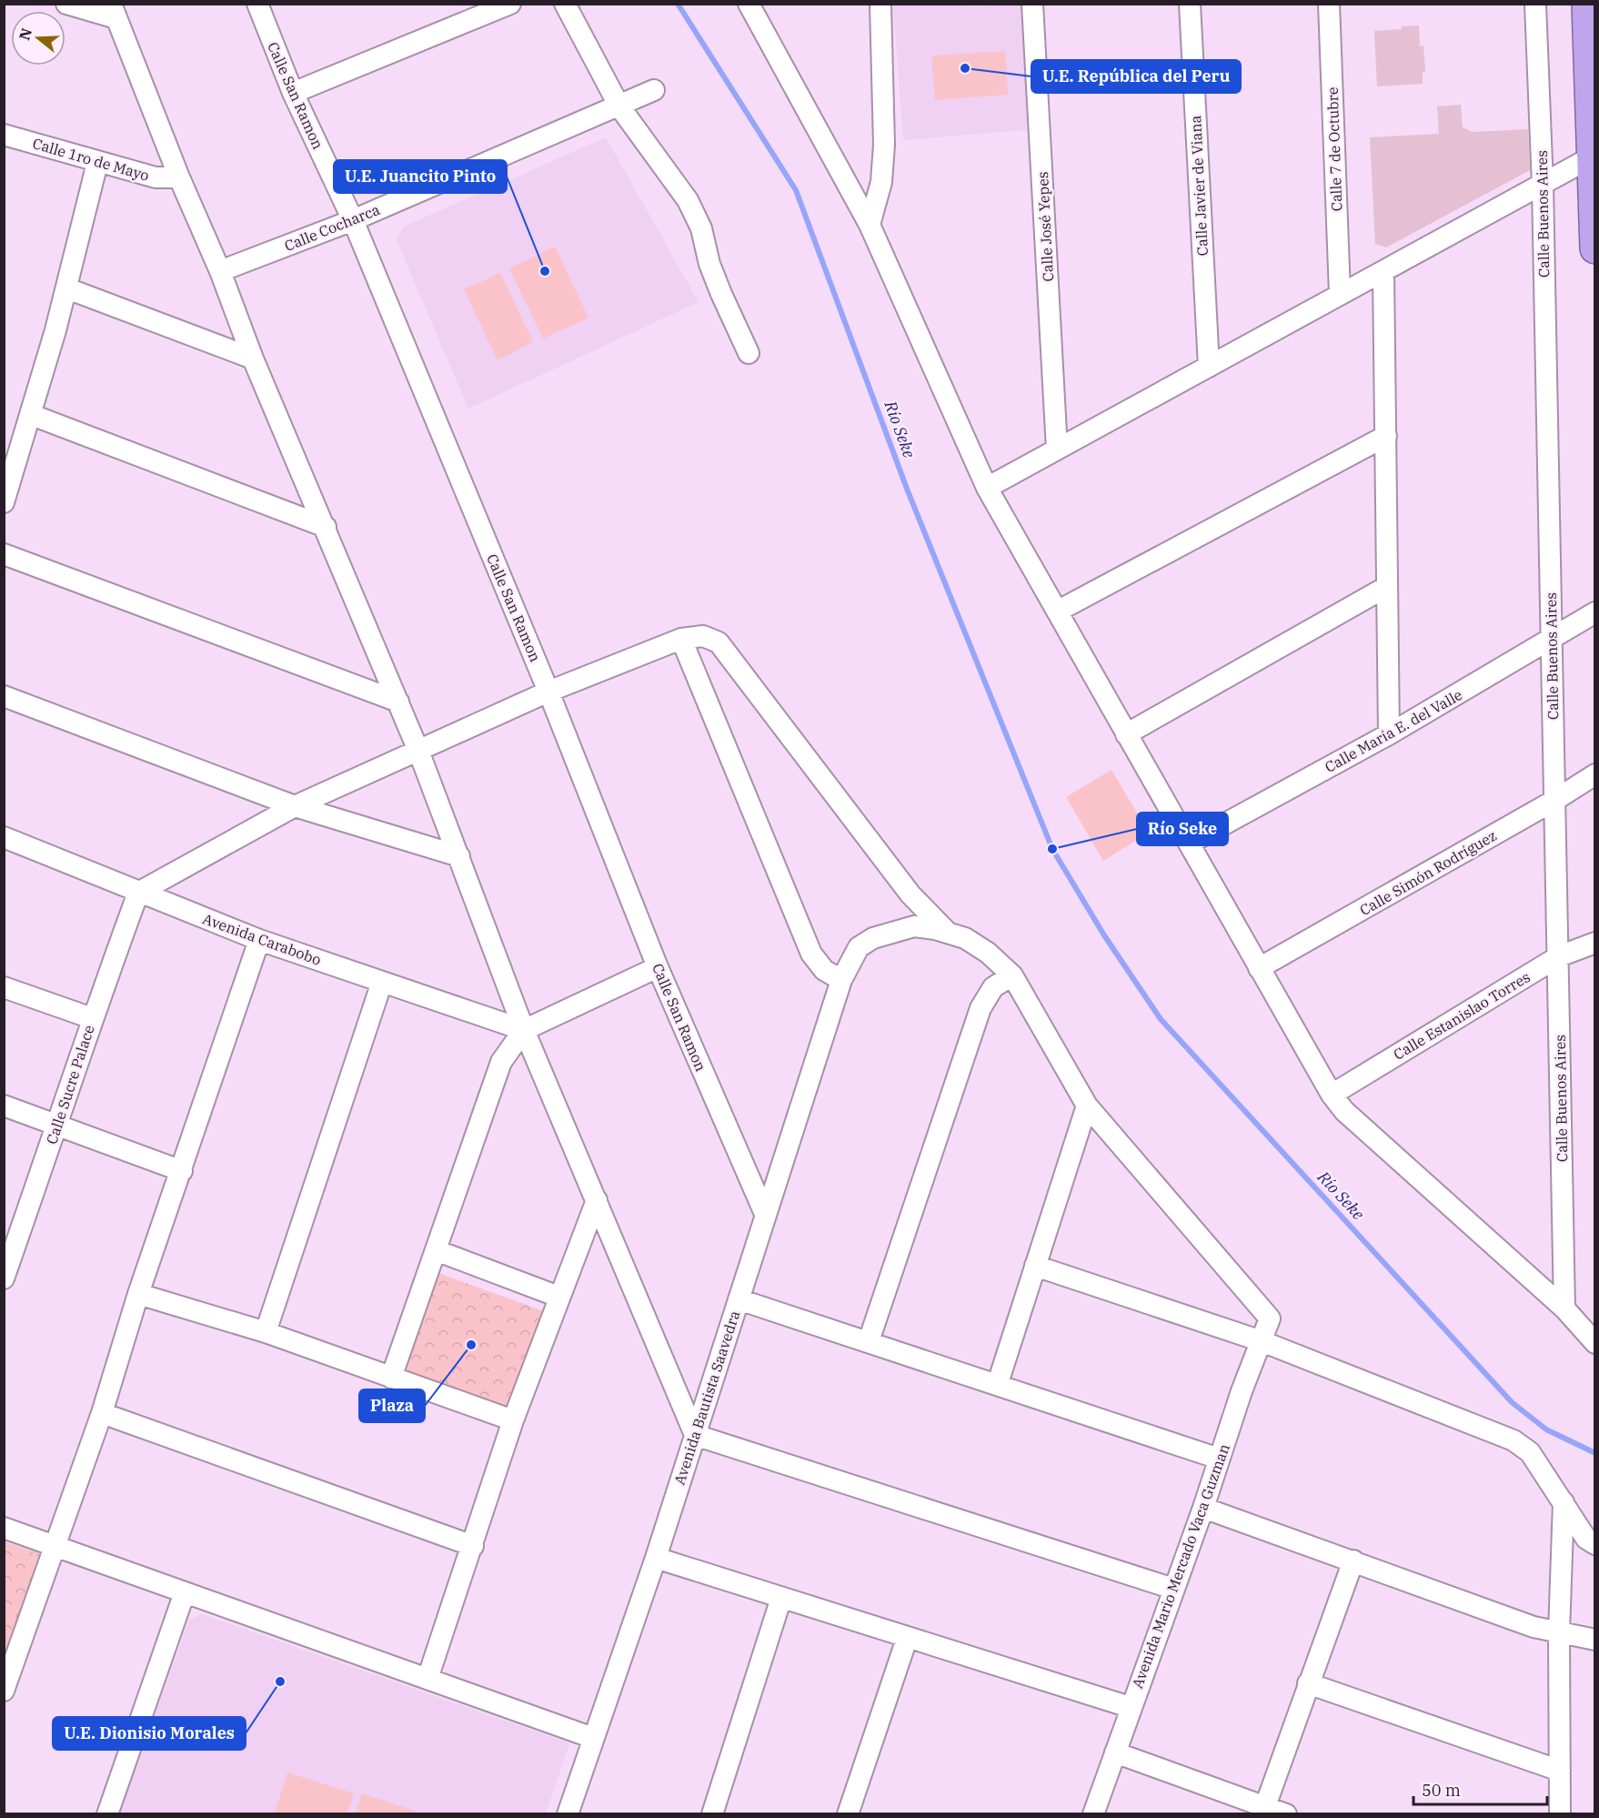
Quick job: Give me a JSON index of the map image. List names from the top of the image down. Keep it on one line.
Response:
{"streets":{"street":["Calle San Ramon","Calle 7 de Octubre","Calle 1ro de Mayo","Calle Javier de Viana","Calle Buenos Aires","Calle José Yepes","Calle Cocharca","Calle María E. del Valle","Calle Simón Rodríguez","Avenida Carabobo","Calle Estanislao Torres","Calle Sucre Palace","Avenida Bautista Saavedra","Avenida Mario Mercado Vaca Guzman"]},"crossings":[["Calle San Ramon","Calle Cocharca"],["Calle San Ramon","Avenida Bautista Saavedra"],["Calle Buenos Aires","Calle María E. del Valle"],["Calle Buenos Aires","Calle Simón Rodríguez"],["Calle Buenos Aires","Calle Estanislao Torres"],["Avenida Carabobo","Calle Sucre Palace"]],"water":["Río Seke"],"places":["U.E. República del Peru","U.E. Juancito Pinto","Río Seke","Plaza","U.E. Dionisio Morales"],"scale_bar":"50 m","north":"left"}
